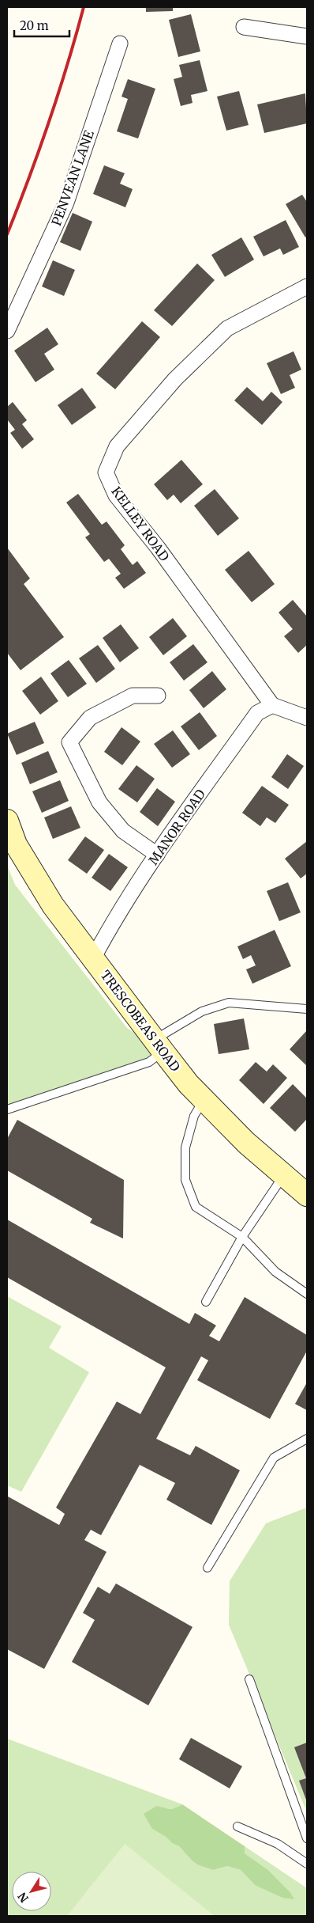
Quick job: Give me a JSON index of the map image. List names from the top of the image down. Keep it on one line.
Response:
{"streets":{"street":["PENVEAN LANE","KELLEY ROAD","MANOR ROAD","TRESCOBEAS ROAD"]},"crossings":[["KELLEY ROAD","MANOR ROAD"],["MANOR ROAD","TRESCOBEAS ROAD"]],"scale_bar":"20 m","north":"bottom left"}
